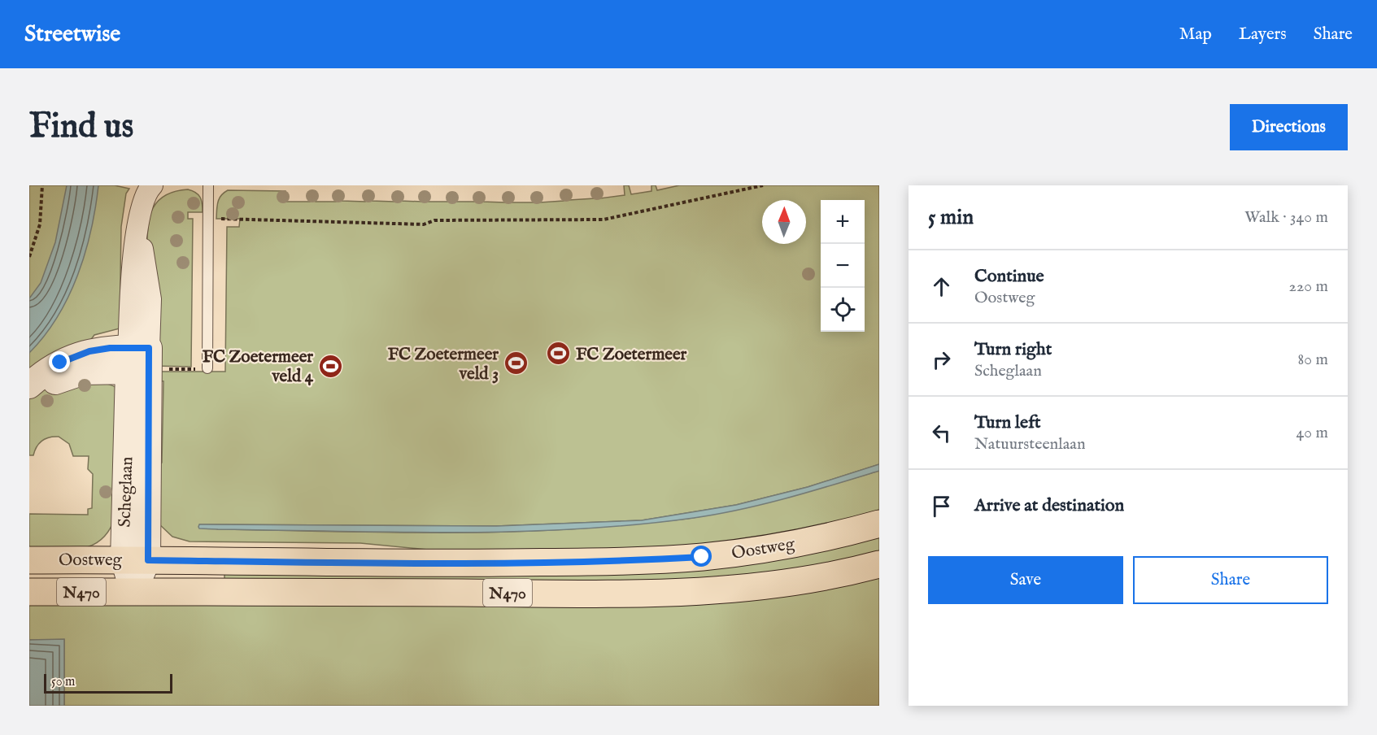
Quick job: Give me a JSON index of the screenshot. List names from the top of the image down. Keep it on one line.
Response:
{"streets":{"main road":["Oostweg","N470"],"street":["Scheglaan"]},"crossings":[["Scheglaan","Oostweg"]],"places":{"sports":["FC Zoetermeer","FC Zoetermeer veld 3","FC Zoetermeer veld 4"]},"scale_bar":"50 m","north":"top","page":{"header":"Streetwise","nav":["Map","Layers","Share"],"buttons":["Directions",["Save","Share"]],"title":"Find us","heading":["5 min","Walk · 340 m"],"map_buttons":["+","−"],"list":[["Continue","Oostweg","220 m"],["Turn right","Scheglaan","80 m"],["Turn left","Natuursteenlaan","40 m"],"Arrive at destination"],"scale":"50 m"}}
